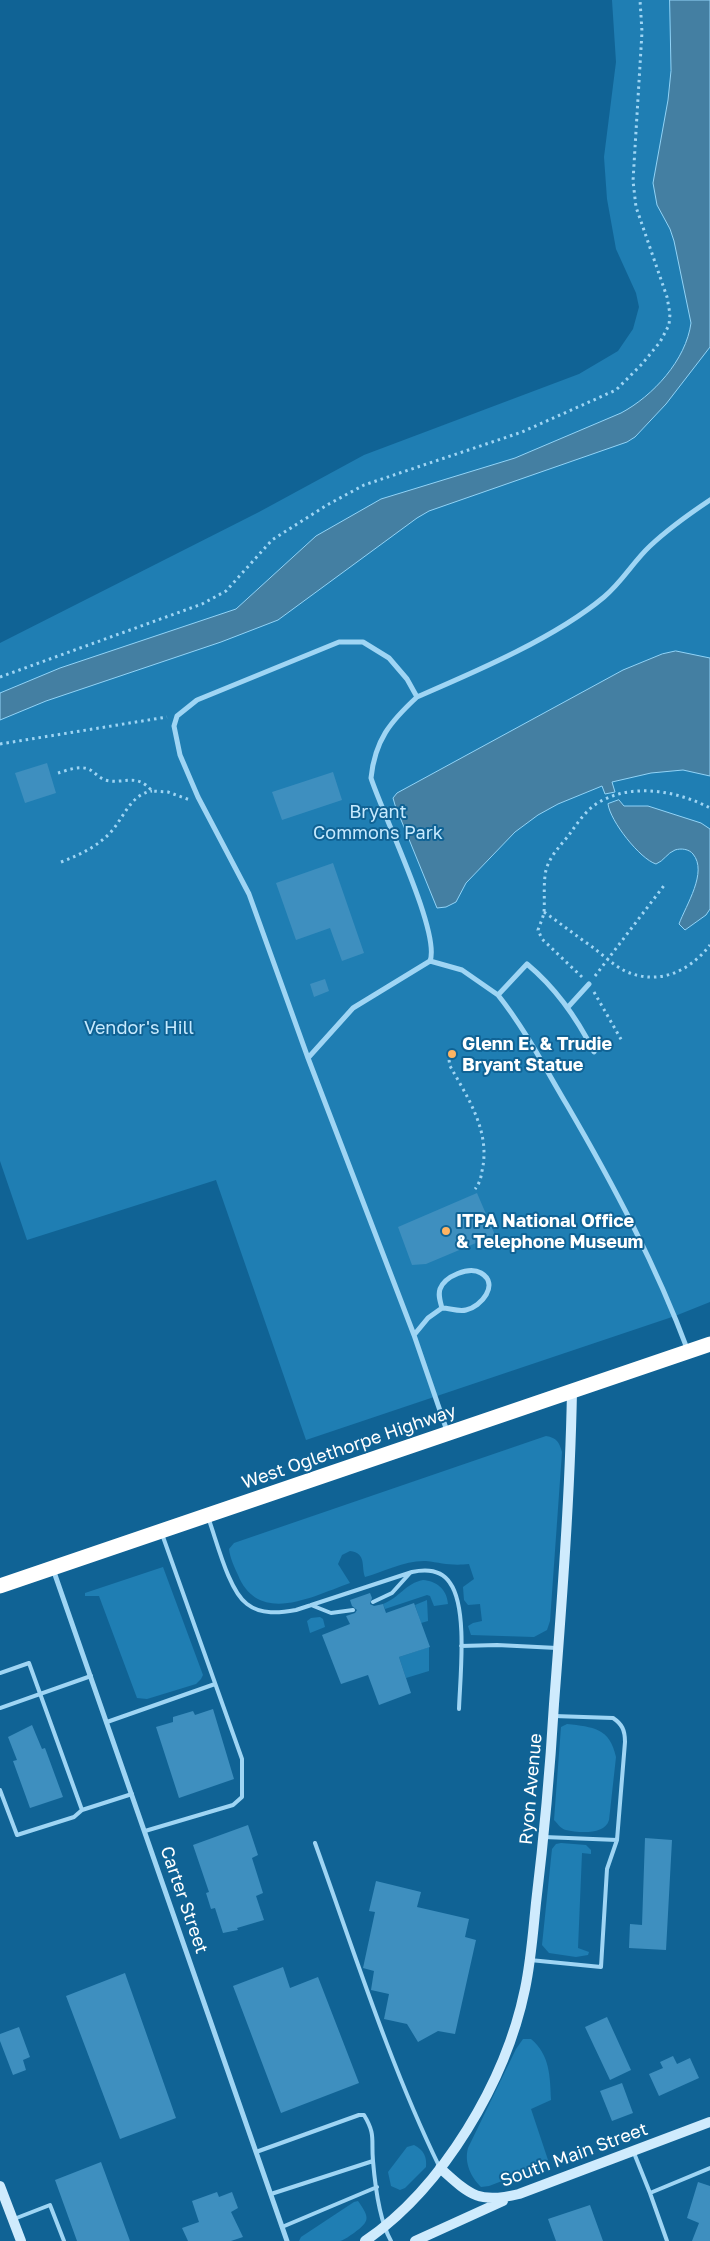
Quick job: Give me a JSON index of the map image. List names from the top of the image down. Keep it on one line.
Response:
{"streets":{"highway":["West Oglethorpe Highway"],"street":["Ryon Avenue","Carter Street","South Main Street"]},"crossings":[["West Oglethorpe Highway","Ryon Avenue"],["West Oglethorpe Highway","Carter Street"],["Ryon Avenue","South Main Street"]],"parks":["Bryant Commons Park","Vendor's Hill"],"places":["Glenn E. & Trudie Bryant Statue","ITPA National Office & Telephone Museum"]}
